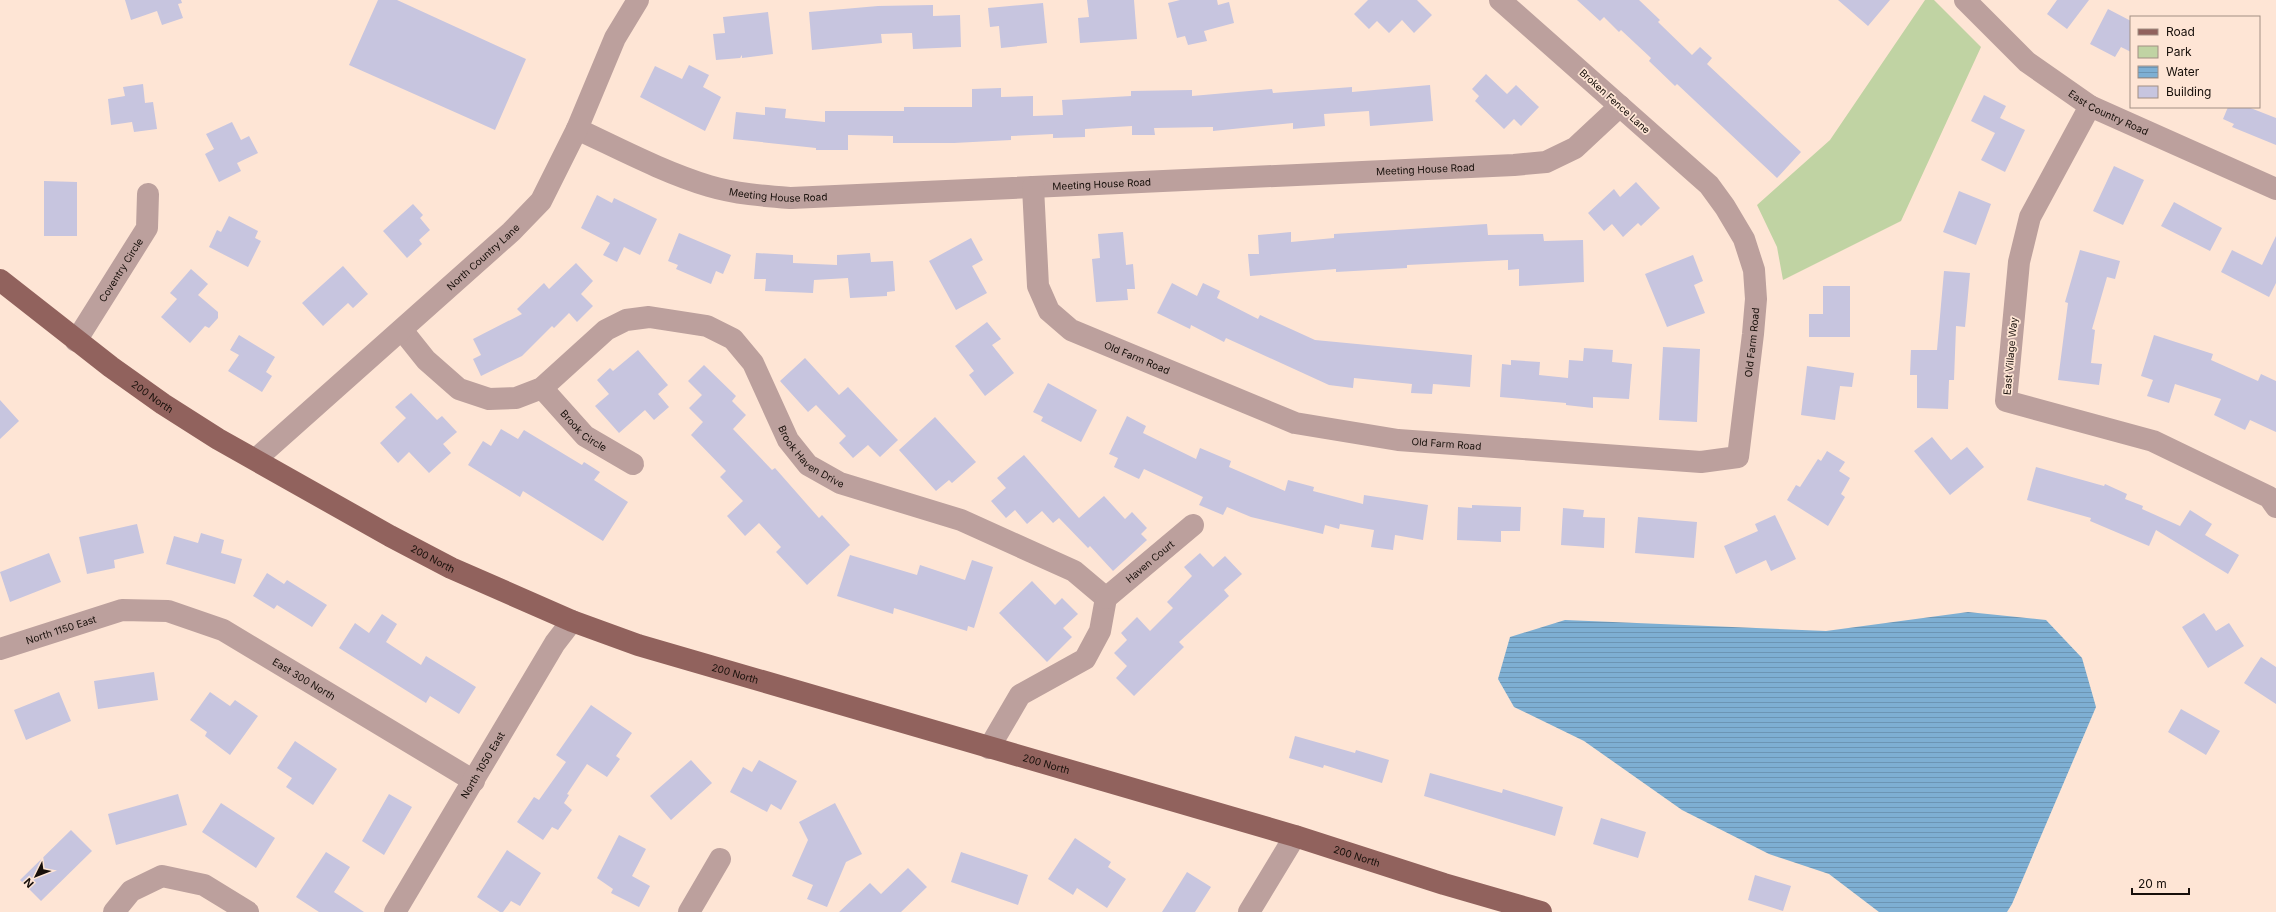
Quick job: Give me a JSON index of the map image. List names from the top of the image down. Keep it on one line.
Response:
{"streets":{"main road":["200 North"],"street":["Broken Fence Lane","East Country Road","Meeting House Road","North Country Lane","Coventry Circle","Old Farm Road","East Village Way","Brook Circle","Brook Haven Drive","Haven Court","North 1150 East","East 300 North","North 1050 East"]},"crossings":[["Broken Fence Lane","Meeting House Road"],["Broken Fence Lane","Old Farm Road"],["East Country Road","East Village Way"],["Meeting House Road","North Country Lane"],["Meeting House Road","Old Farm Road"],["North Country Lane","200 North"],["North Country Lane","Brook Haven Drive"],["Coventry Circle","200 North"],["200 North","North 1050 East"],["Brook Circle","Brook Haven Drive"],["Brook Haven Drive","Haven Court"],["North 1150 East","East 300 North"],["East 300 North","North 1050 East"]],"legend":["Road","Park","Water","Building"],"scale_bar":"20 m","north":"bottom left"}
